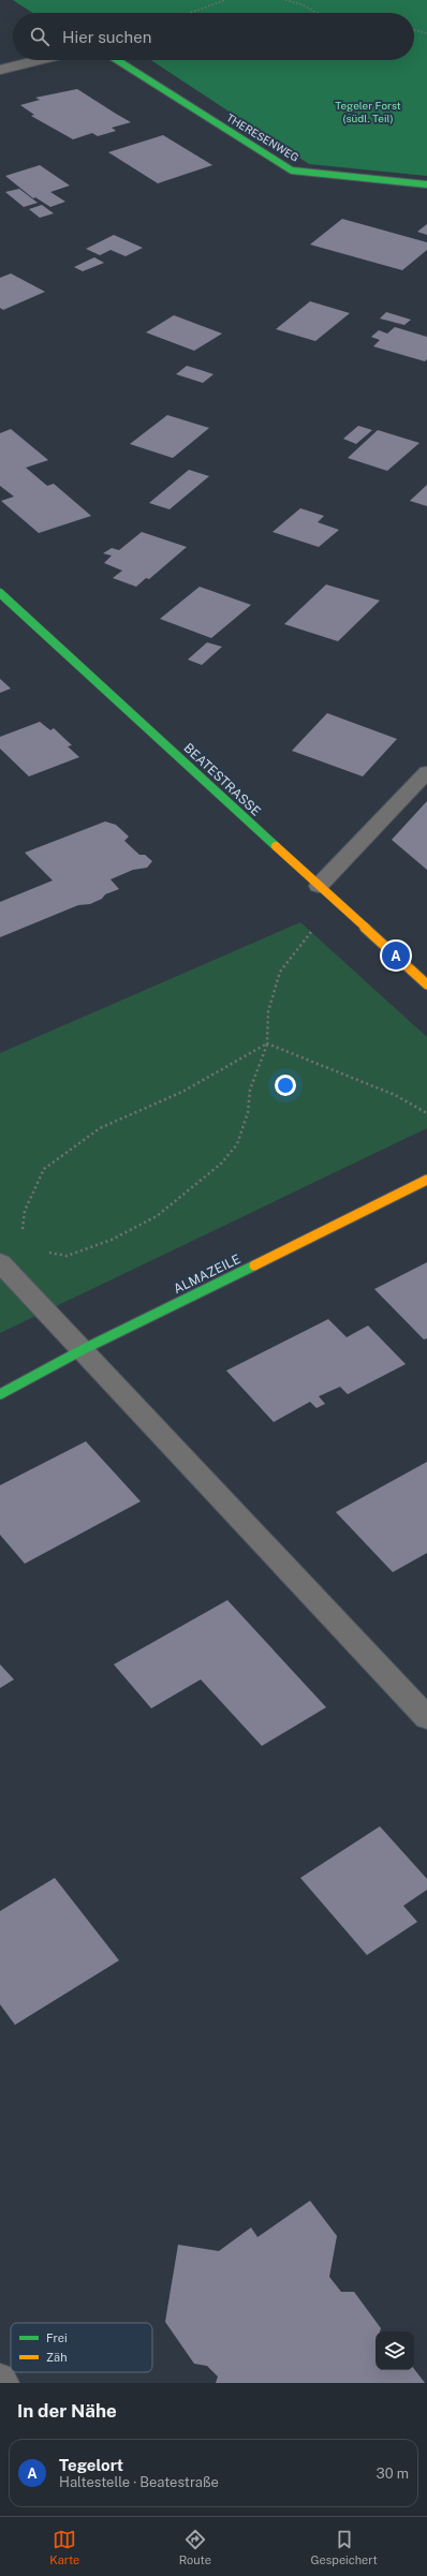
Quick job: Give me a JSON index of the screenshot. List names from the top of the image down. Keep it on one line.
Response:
{"streets":{"street":["THERESENWEG","BEATESTRASSE","ALMAZEILE"]},"parks":["Tegeler Forst (südl. Teil)"],"legend":["Frei","Zäh"],"page":{"search":"Hier suchen","pins":"A","heading":"In der Nähe","list":[{"mark":"A","name":"Tegelort","note":"Haltestelle · Beatestraße","value":"30 m"}],"nav":["Karte","Route","Gespeichert"]}}
